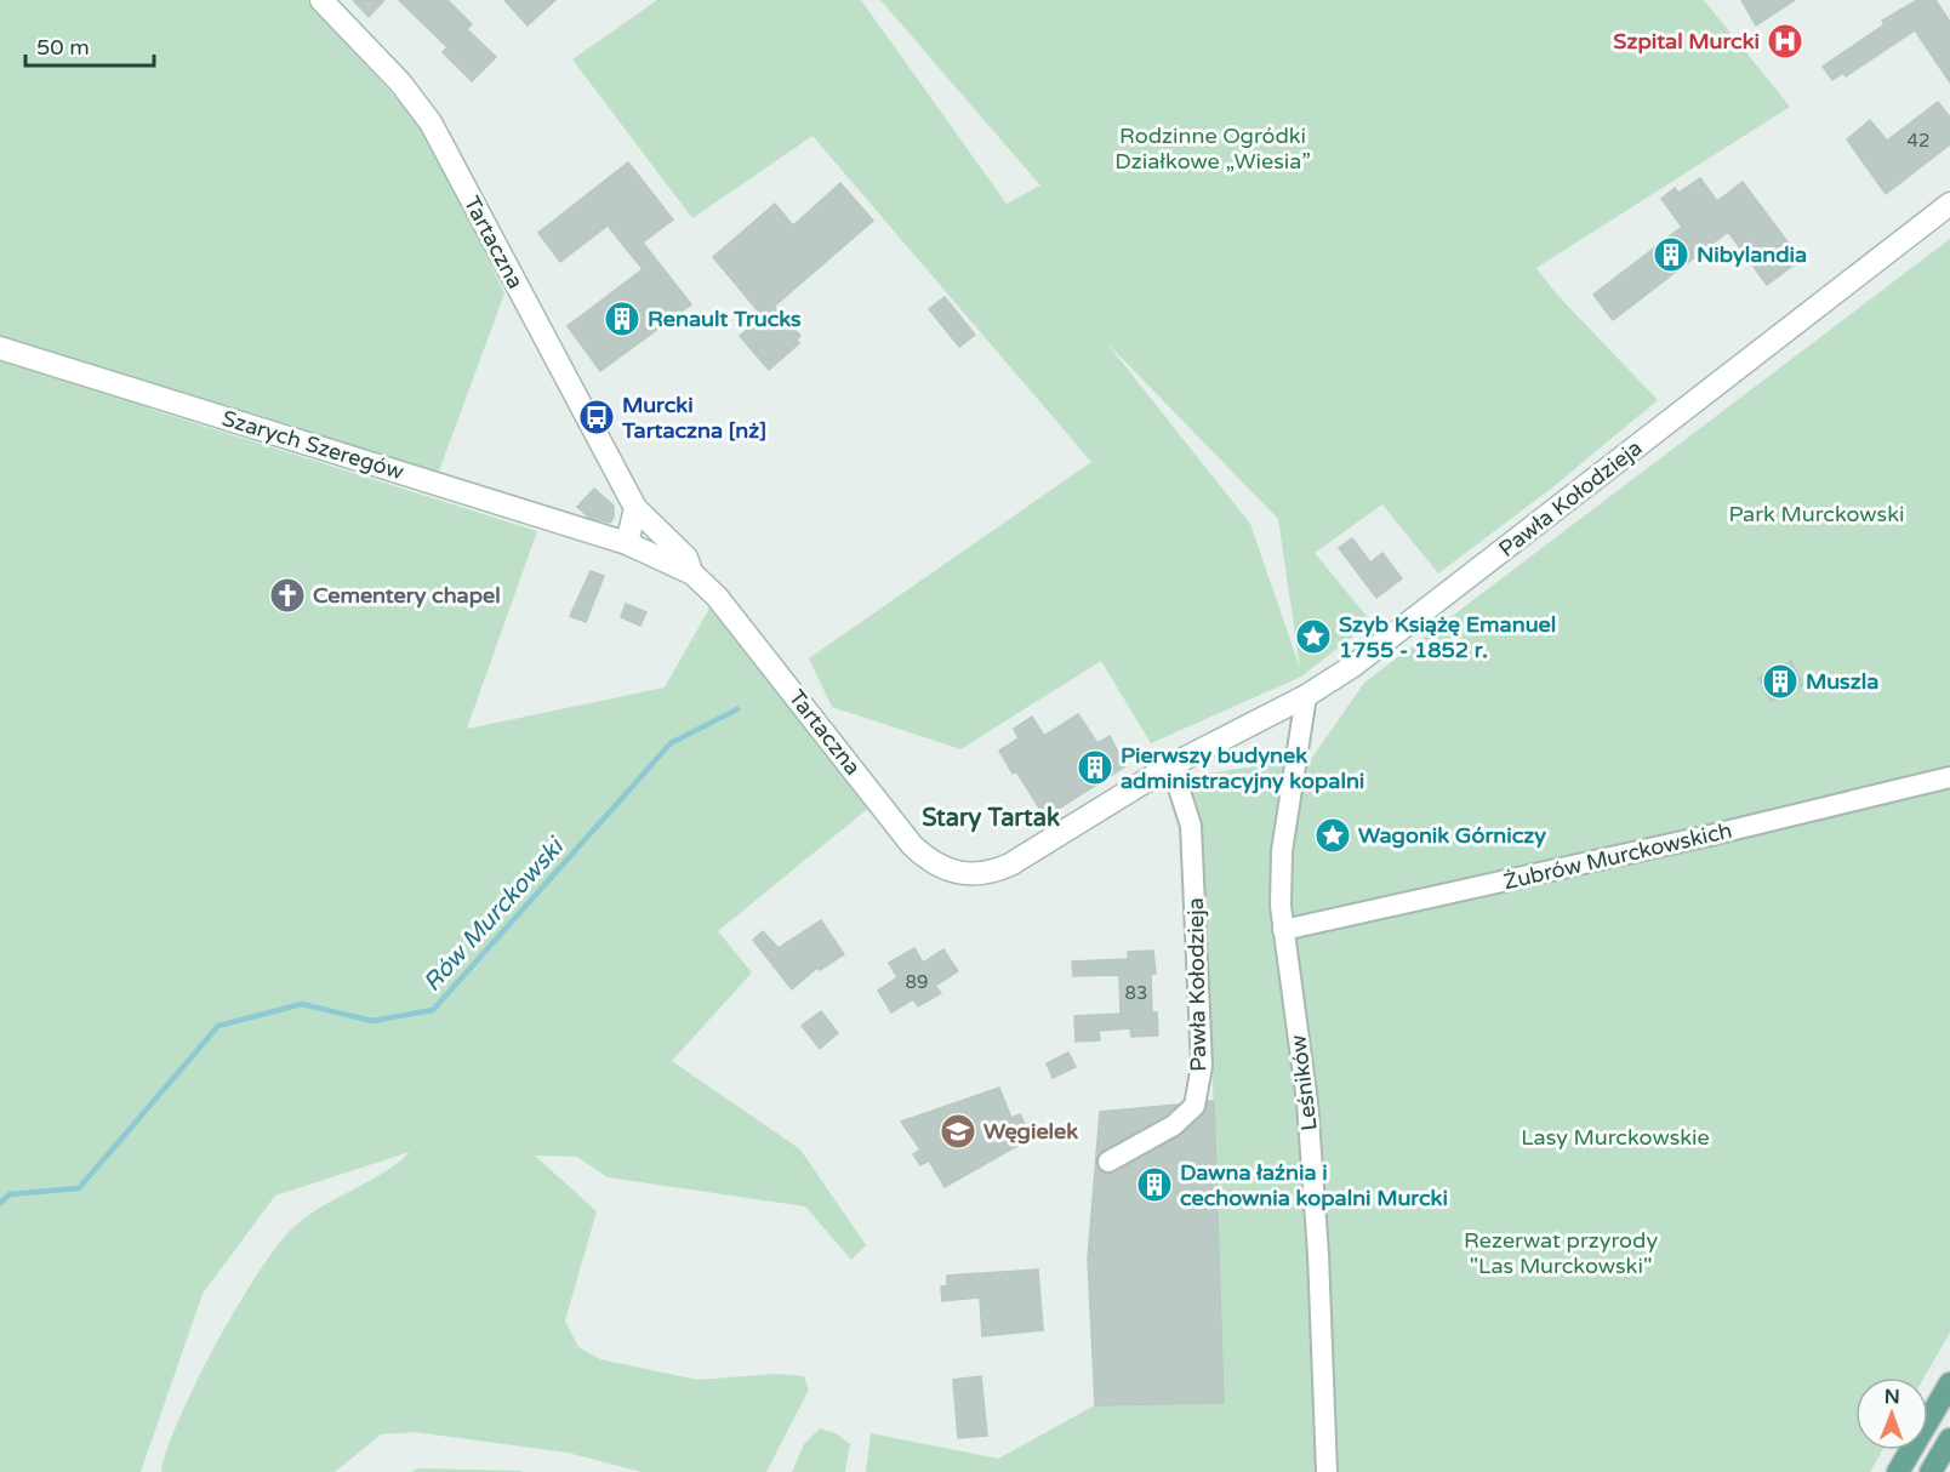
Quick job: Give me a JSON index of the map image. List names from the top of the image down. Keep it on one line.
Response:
{"streets":{"street":["Tartaczna","Szarych Szeregów","Pawła Kołodzieja","Żubrów Murckowskich","Leśników"]},"crossings":[["Tartaczna","Szarych Szeregów"],["Tartaczna","Pawła Kołodzieja"],["Pawła Kołodzieja","Leśników"],["Żubrów Murckowskich","Leśników"]],"districts":["Stary Tartak"],"water":["Rów Murckowski"],"parks":["Rodzinne Ogródki Działkowe „Wiesia”","Park Murckowski","Lasy Murckowskie","Rezerwat przyrody \"Las Murckowski\""],"places":{"hospital":["Szpital Murcki"],"building":["Nibylandia","Renault Trucks","Muszla","Pierwszy budynek administracyjny kopalni","Dawna łaźnia i cechownia kopalni Murcki"],"bus stop":["Murcki Tartaczna [nż]"],"church":["Cementery chapel"],"place":["Szyb Książę Emanuel 1755 - 1852 r.","Wagonik Górniczy"],"school or university":["Węgielek"]},"house_numbers":["42","89","83"],"scale_bar":"50 m","north":"top"}
